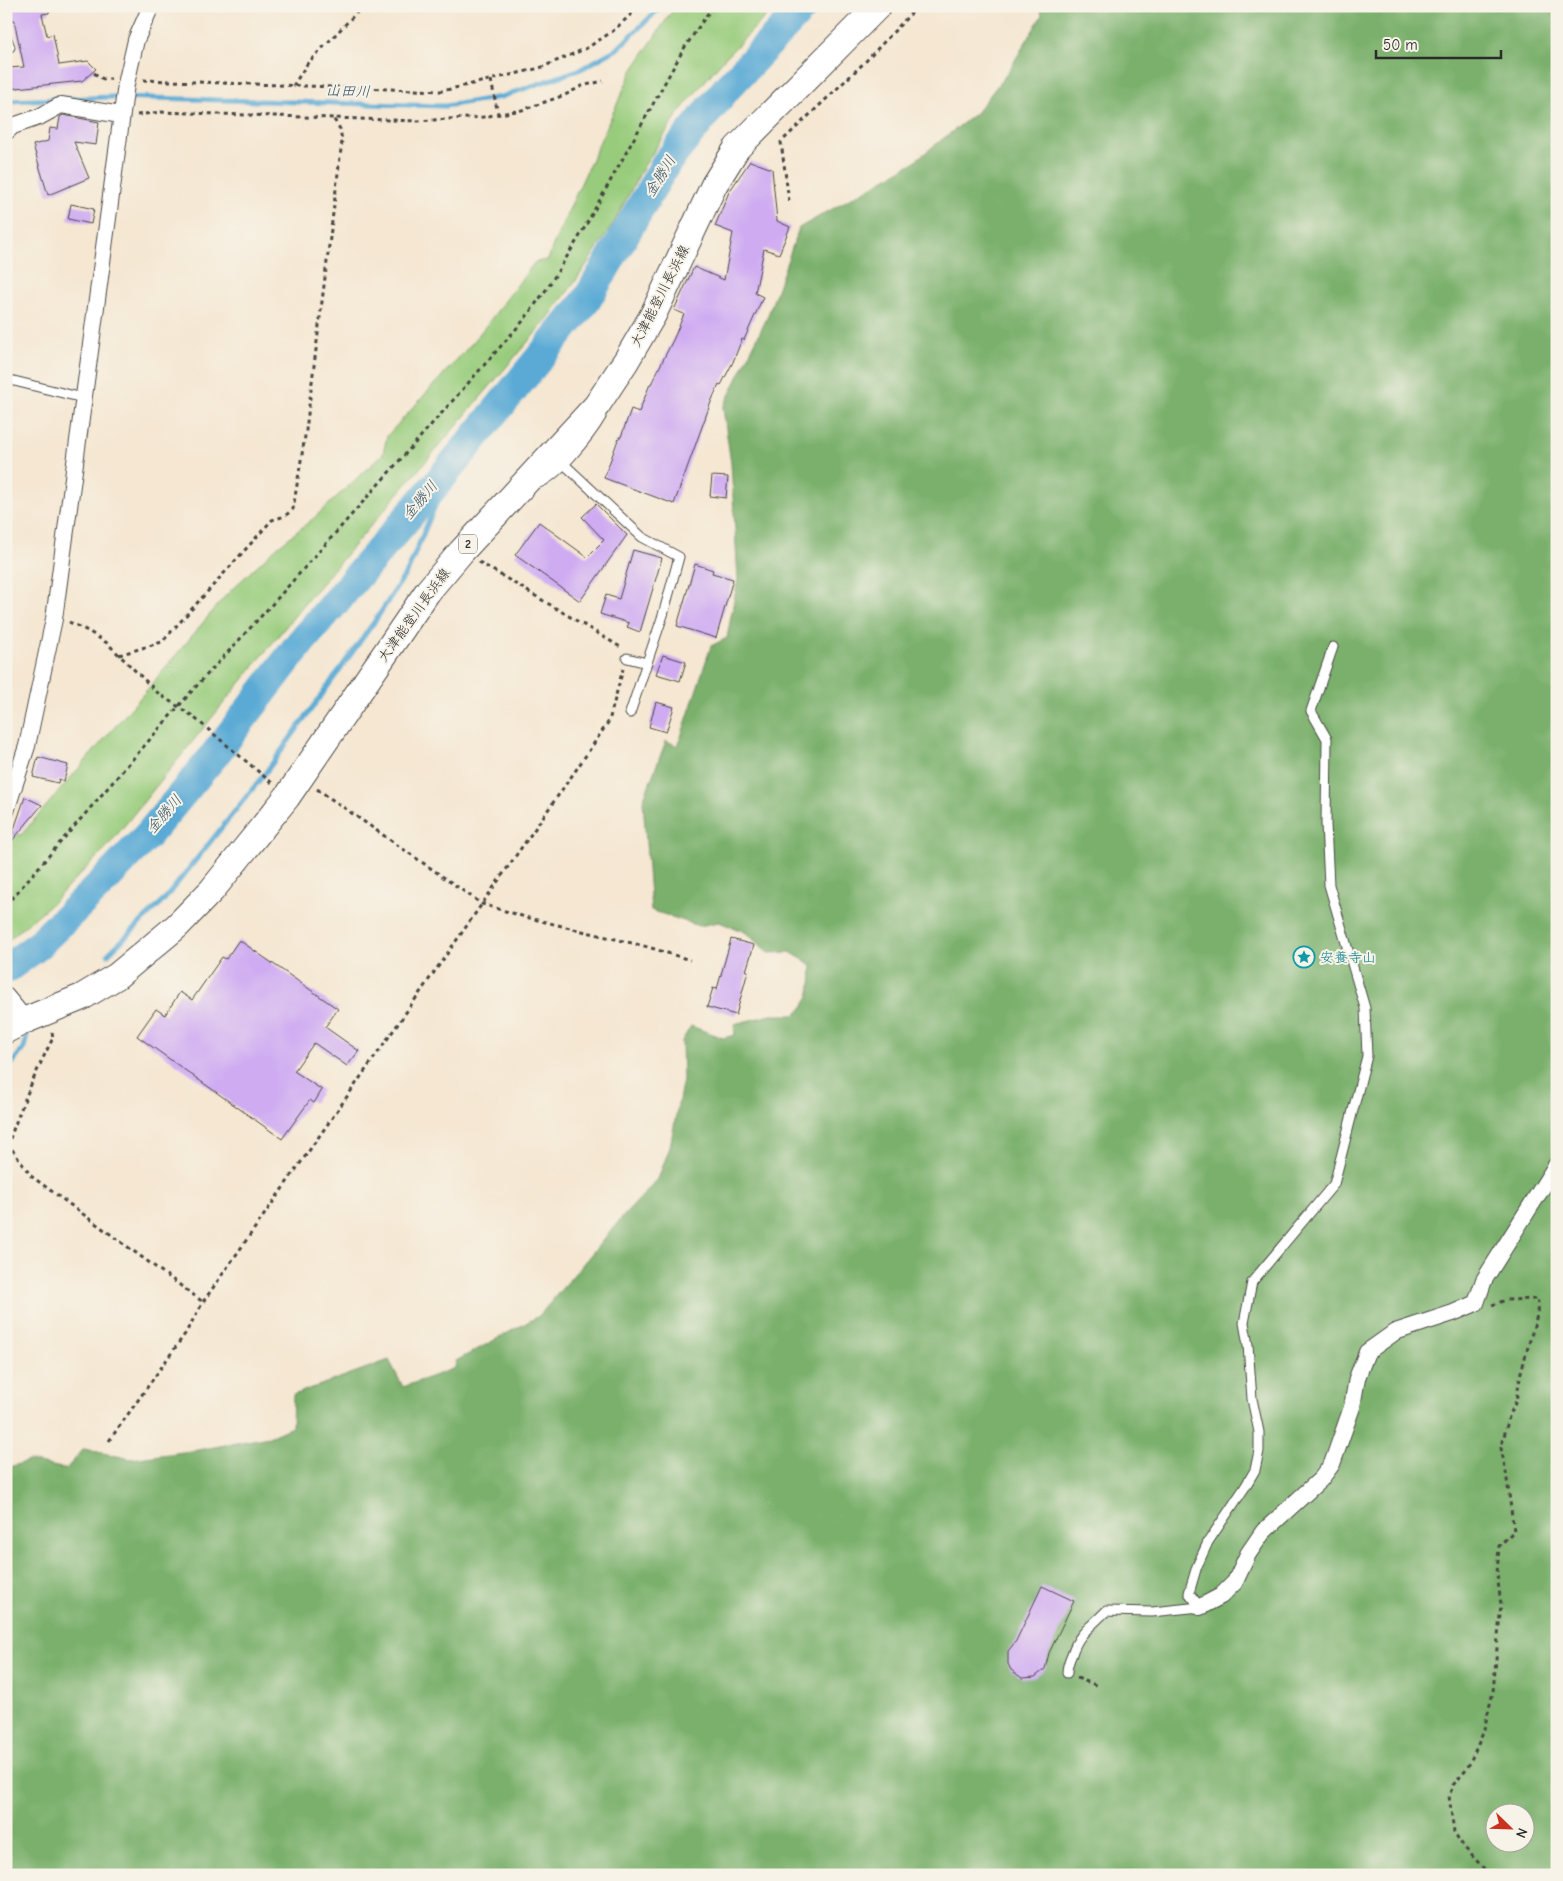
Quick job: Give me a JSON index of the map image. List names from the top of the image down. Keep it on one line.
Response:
{"streets":{"main road":["大津能登川長浜線","2"]},"water":["山田川","金勝川"],"places":{"place":["安養寺山"]},"scale_bar":"50 m","north":"bottom right"}
